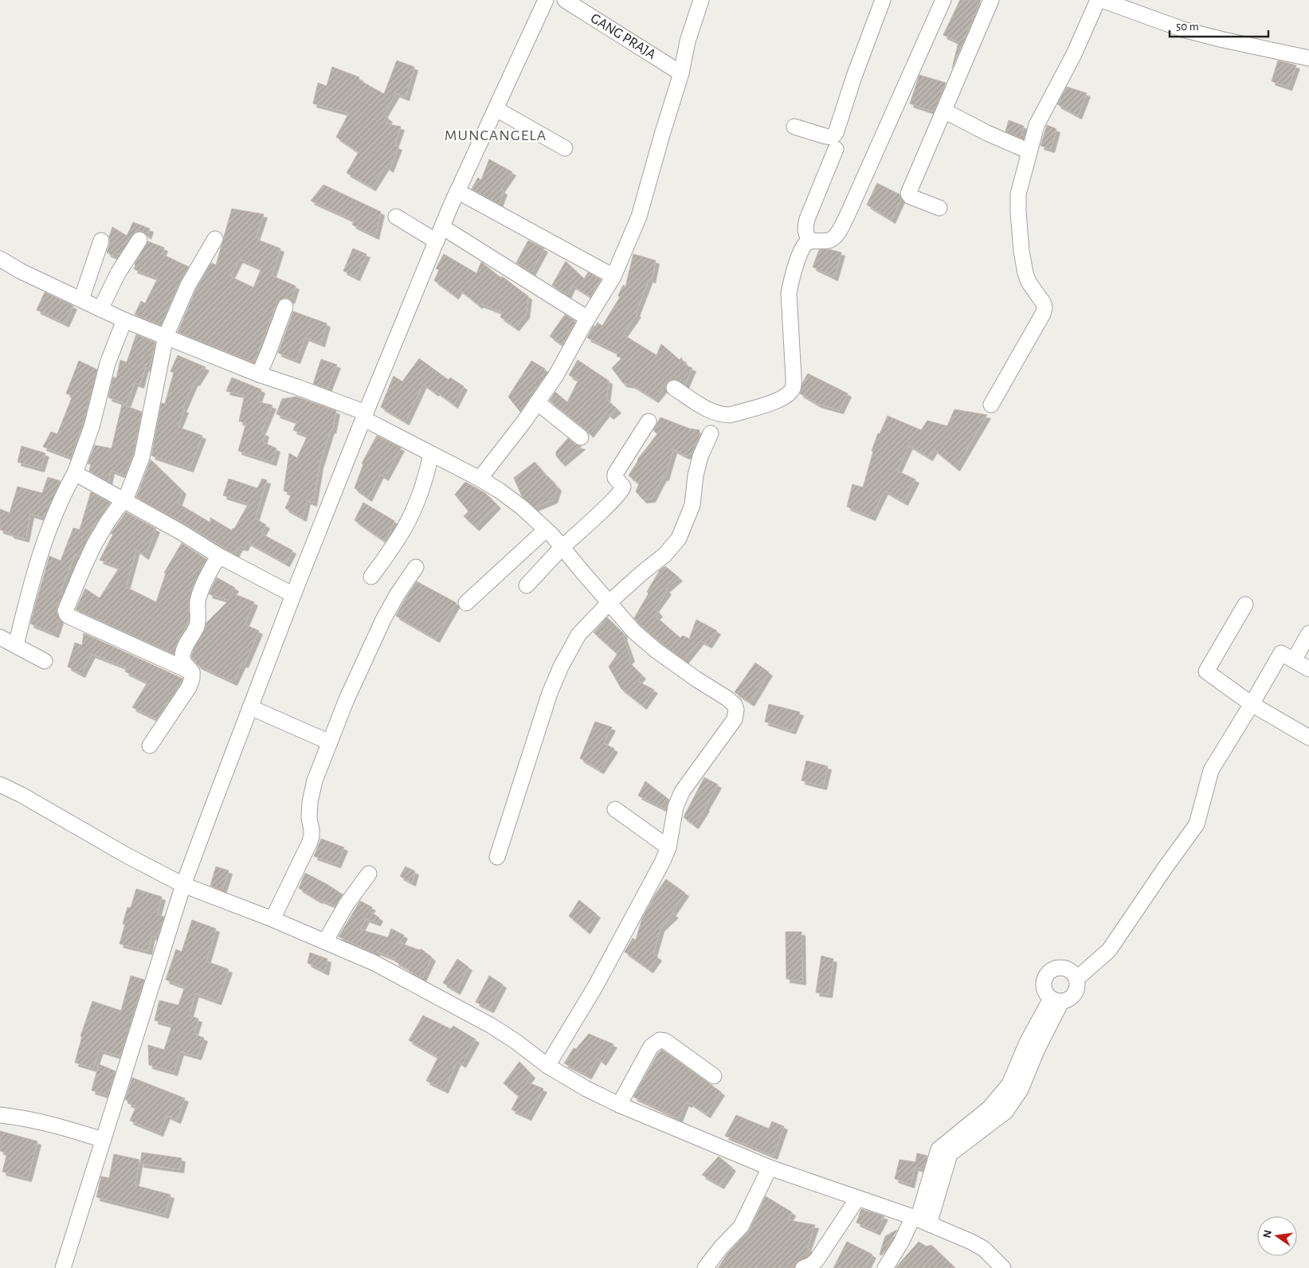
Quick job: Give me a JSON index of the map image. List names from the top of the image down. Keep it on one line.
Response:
{"streets":{"street":["GANG PRAJA"]},"districts":["MUNCANGELA"],"scale_bar":"50 m","north":"left"}
